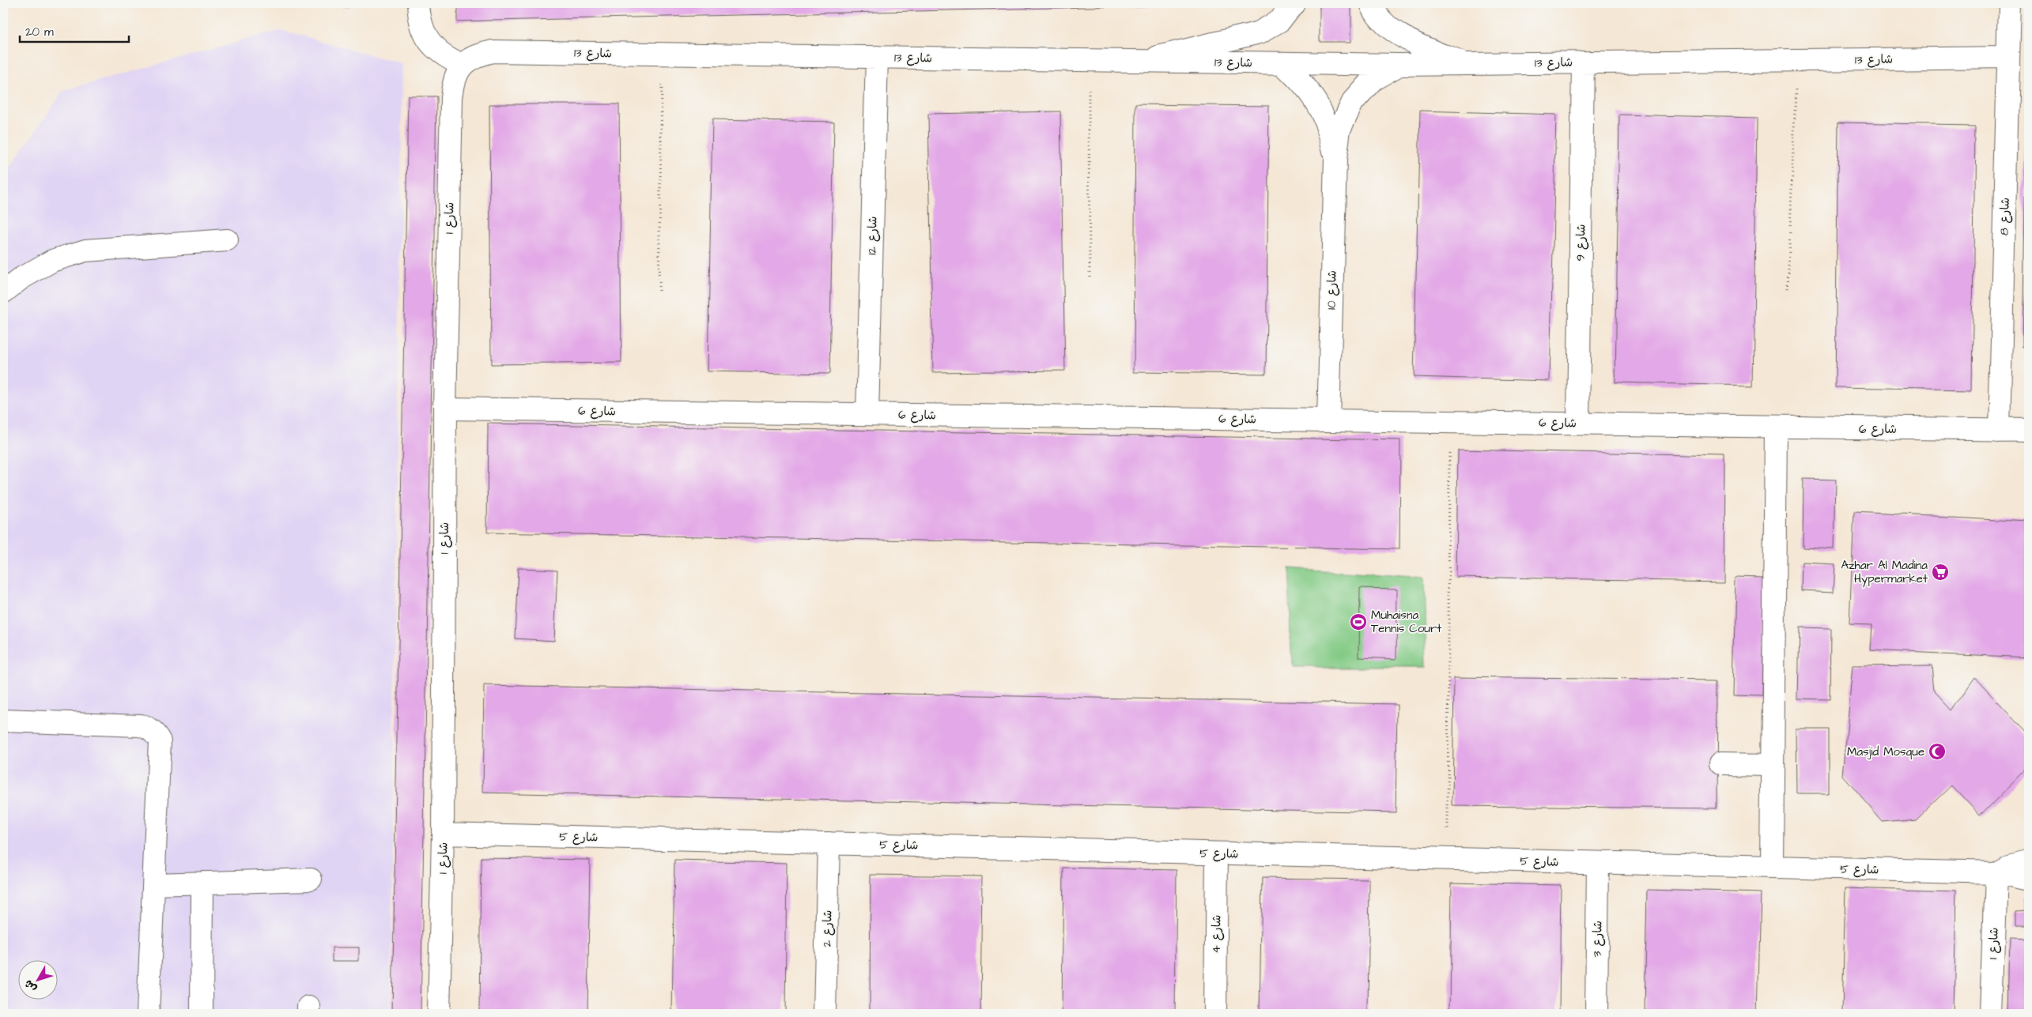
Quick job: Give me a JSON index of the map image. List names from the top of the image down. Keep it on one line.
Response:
{"streets":{"street":["شارع 13","شارع 8","شارع 1","شارع 12","شارع 9","شارع 10","شارع 6","شارع 5","شارع 2","شارع 4","شارع 3"]},"crossings":[["شارع 13","شارع 8"],["شارع 13","شارع 1"],["شارع 13","شارع 12"],["شارع 13","شارع 9"],["شارع 13","شارع 10"],["شارع 8","شارع 6"],["شارع 1","شارع 6"],["شارع 1","شارع 5"],["شارع 12","شارع 6"],["شارع 9","شارع 6"],["شارع 10","شارع 6"],["شارع 5","شارع 2"],["شارع 5","شارع 4"],["شارع 5","شارع 3"]],"places":{"supermarket":["Azhar Al Madina Hypermarket"],"sports":["Muhaisna Tennis Court"],"mosque":["Masjid Mosque"]},"scale_bar":"20 m","north":"bottom left"}
